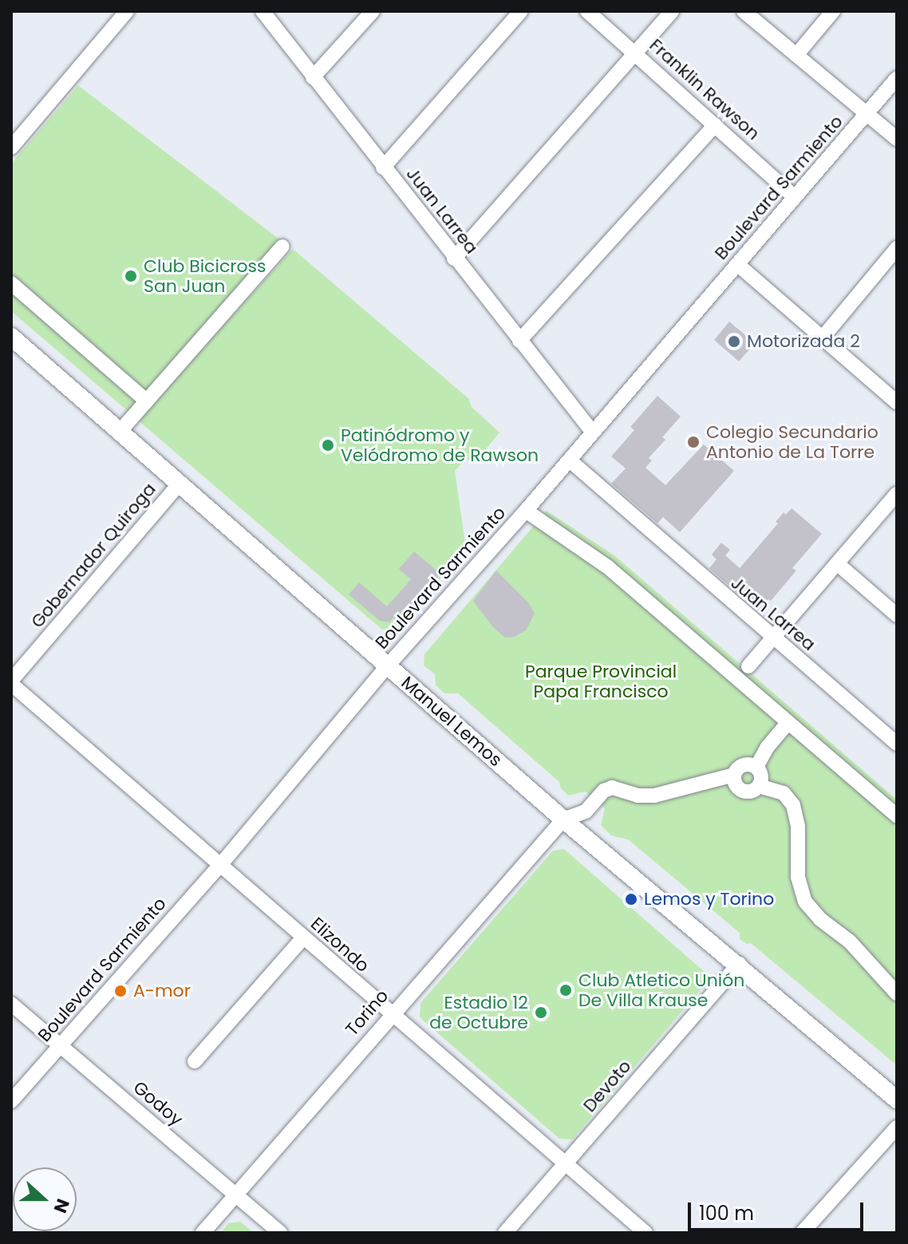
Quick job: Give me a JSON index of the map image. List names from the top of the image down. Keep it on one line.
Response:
{"streets":{"main road":["Manuel Lemos"],"street":["Franklin Rawson","Boulevard Sarmiento","Juan Larrea","Gobernador Quiroga","Elizondo","Torino","Devoto","Godoy"]},"crossings":[["Franklin Rawson","Boulevard Sarmiento"],["Boulevard Sarmiento","Juan Larrea"],["Boulevard Sarmiento","Manuel Lemos"],["Boulevard Sarmiento","Elizondo"],["Boulevard Sarmiento","Godoy"],["Gobernador Quiroga","Manuel Lemos"],["Gobernador Quiroga","Elizondo"],["Manuel Lemos","Torino"],["Manuel Lemos","Devoto"],["Elizondo","Torino"],["Elizondo","Devoto"],["Torino","Godoy"]],"parks":["Parque Provincial Papa Francisco"],"places":["Club Bicicross San Juan","Motorizada 2","Colegio Secundario Antonio de La Torre","Patinódromo y Velódromo de Rawson","Lemos y Torino","Club Atletico Unión De Villa Krause","A-mor","Estadio 12 de Octubre"],"scale_bar":"100 m","north":"right"}
